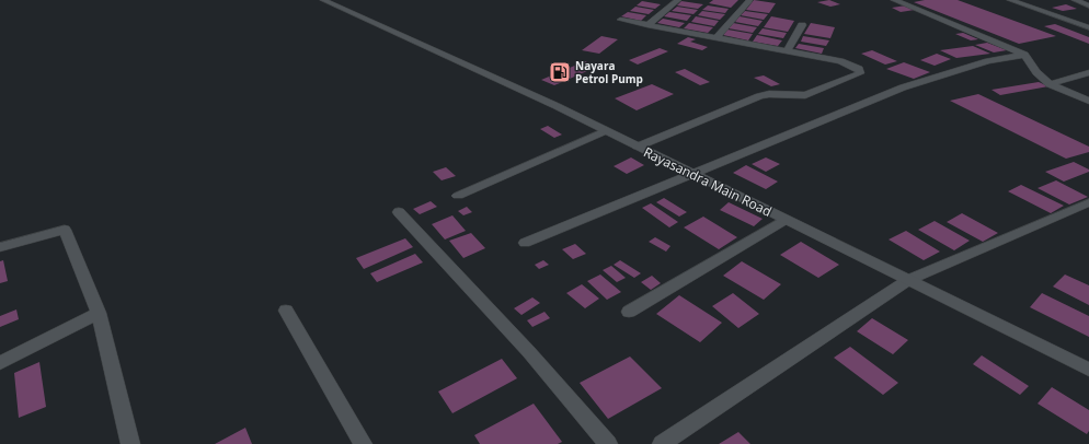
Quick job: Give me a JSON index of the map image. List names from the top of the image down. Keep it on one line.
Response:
{"streets":{"street":["Rayasandra Main Road"]},"places":{"fuel station":["Nayara Petrol Pump"]}}
